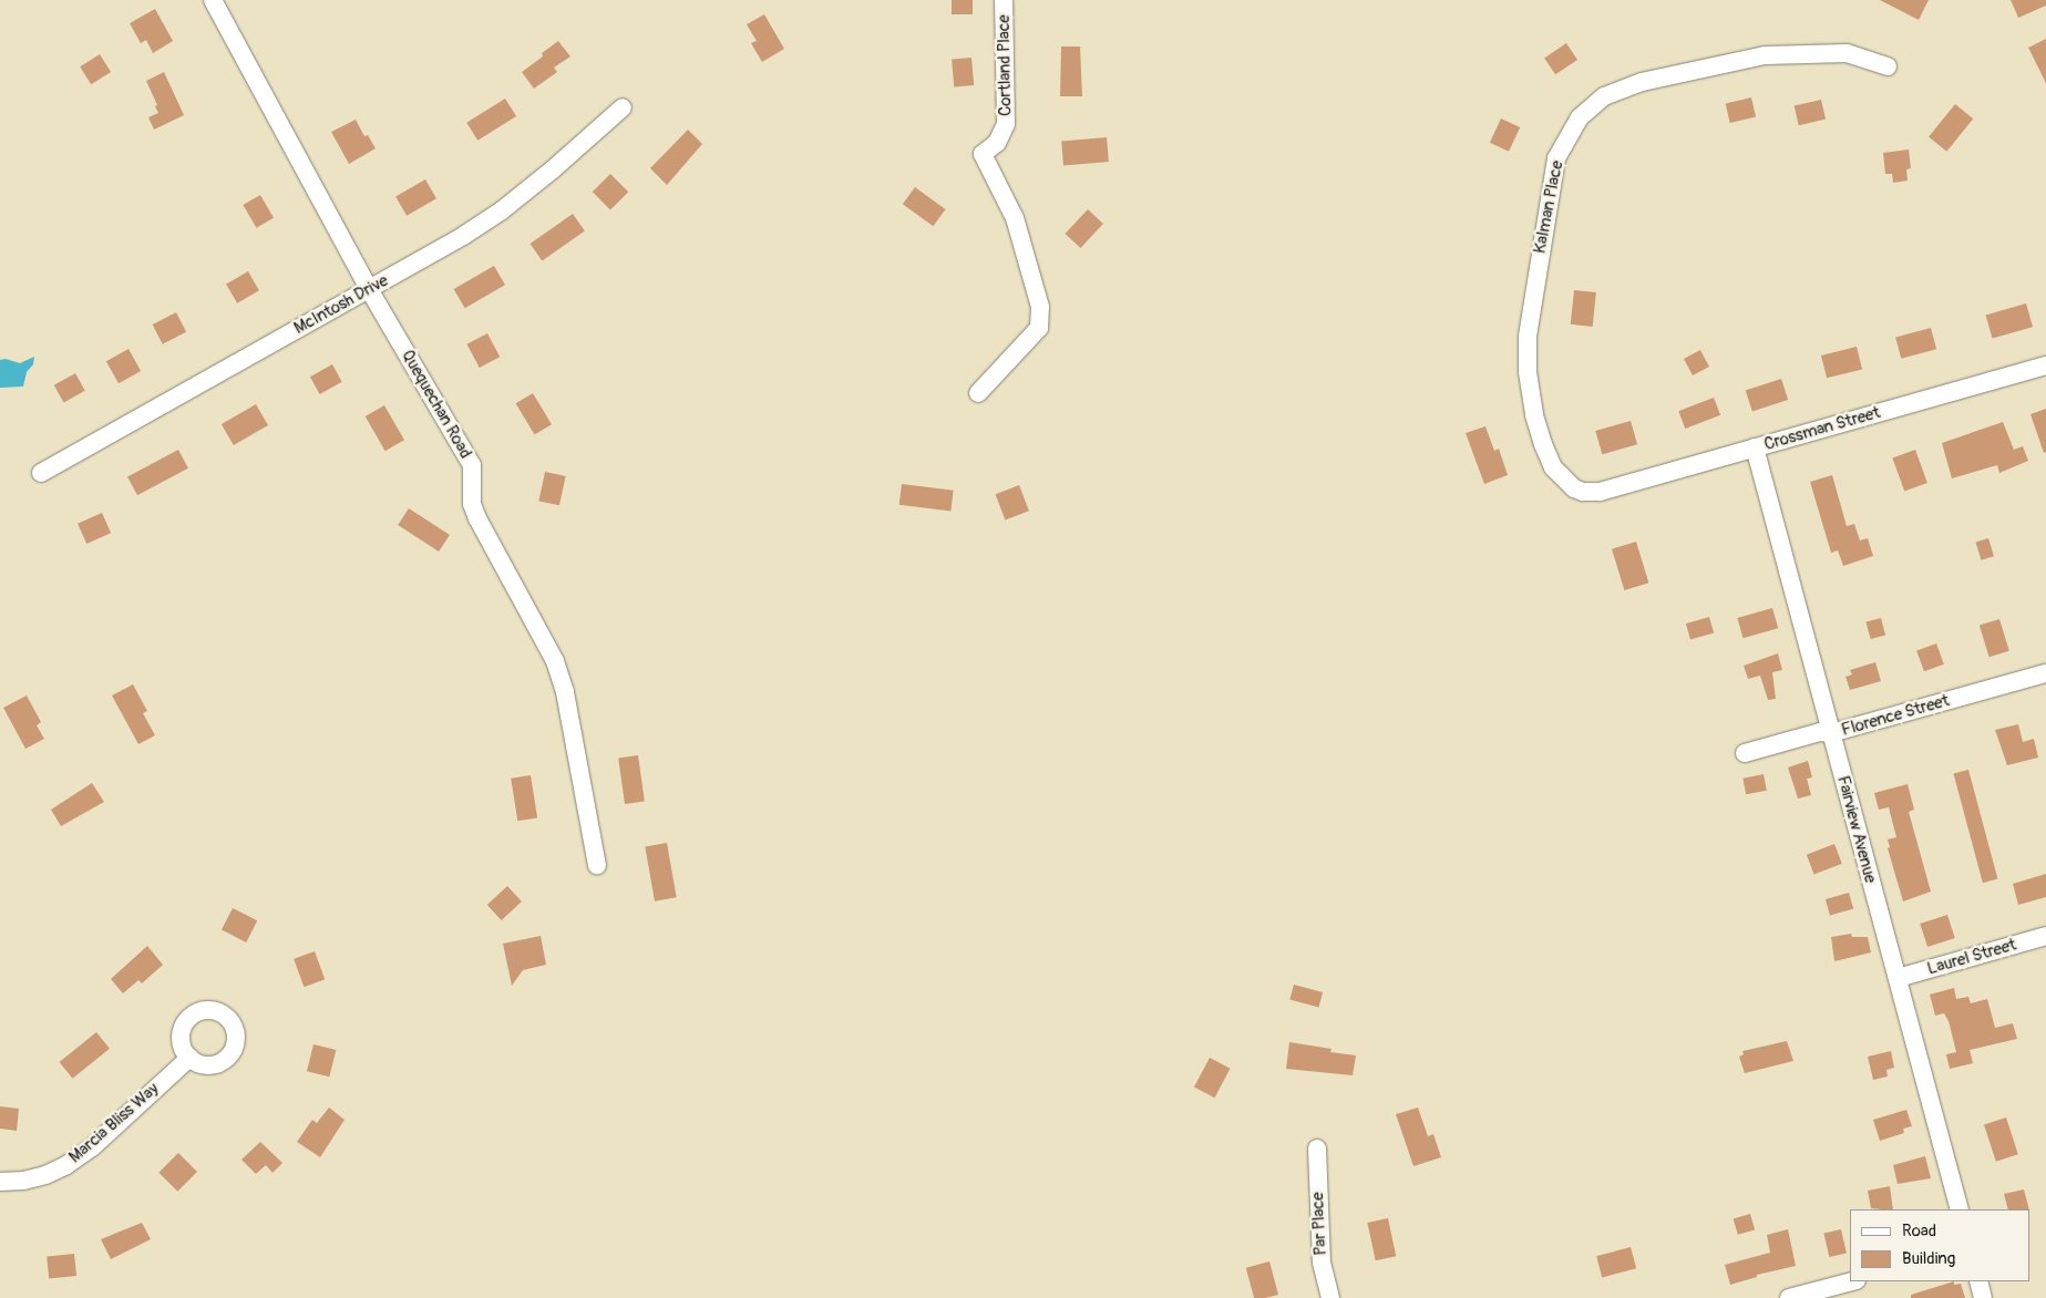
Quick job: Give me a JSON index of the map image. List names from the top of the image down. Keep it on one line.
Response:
{"streets":{"street":["Cortland Place","Kalman Place","McIntosh Drive","Quequechan Road","Crossman Street","Florence Street","Fairview Avenue","Laurel Street","Marcia Bliss Way","Par Place"]},"crossings":[["Kalman Place","Crossman Street"],["McIntosh Drive","Quequechan Road"],["Crossman Street","Fairview Avenue"],["Florence Street","Fairview Avenue"],["Fairview Avenue","Laurel Street"]],"legend":["Road","Building"]}
